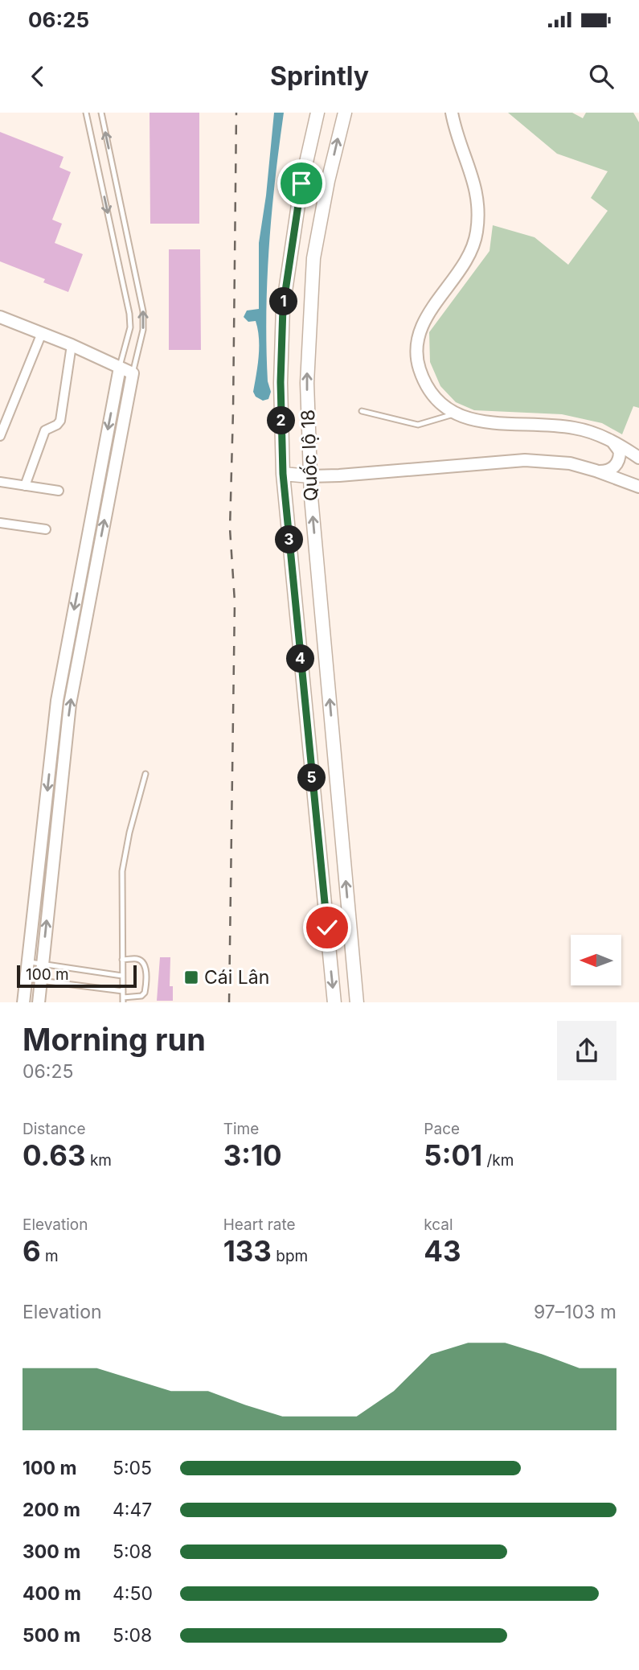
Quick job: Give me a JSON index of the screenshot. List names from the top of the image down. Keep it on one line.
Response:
{"streets":{"main road":["Quốc lộ 18"]},"places":{"transit":["Cái Lân"]},"scale_bar":"100 m","north":"left","page":{"status":"06:25","header":"Sprintly","pins":["1","2","3","4","5"],"scale":"100 m","heading":["Morning run","06:25"],"stats":[["Distance","0.63 km"],["Time","3:10"],["Pace","5:01 /km"],["Elevation","6 m"],["Heart rate","133 bpm"],["kcal","43"]],"chart":["Elevation","97–103 m"],"list":[{"name":"100 m","note":"5:05"},{"name":"200 m","note":"4:47"},{"name":"300 m","note":"5:08"},{"name":"400 m","note":"4:50"},{"name":"500 m","note":"5:08"}]}}
